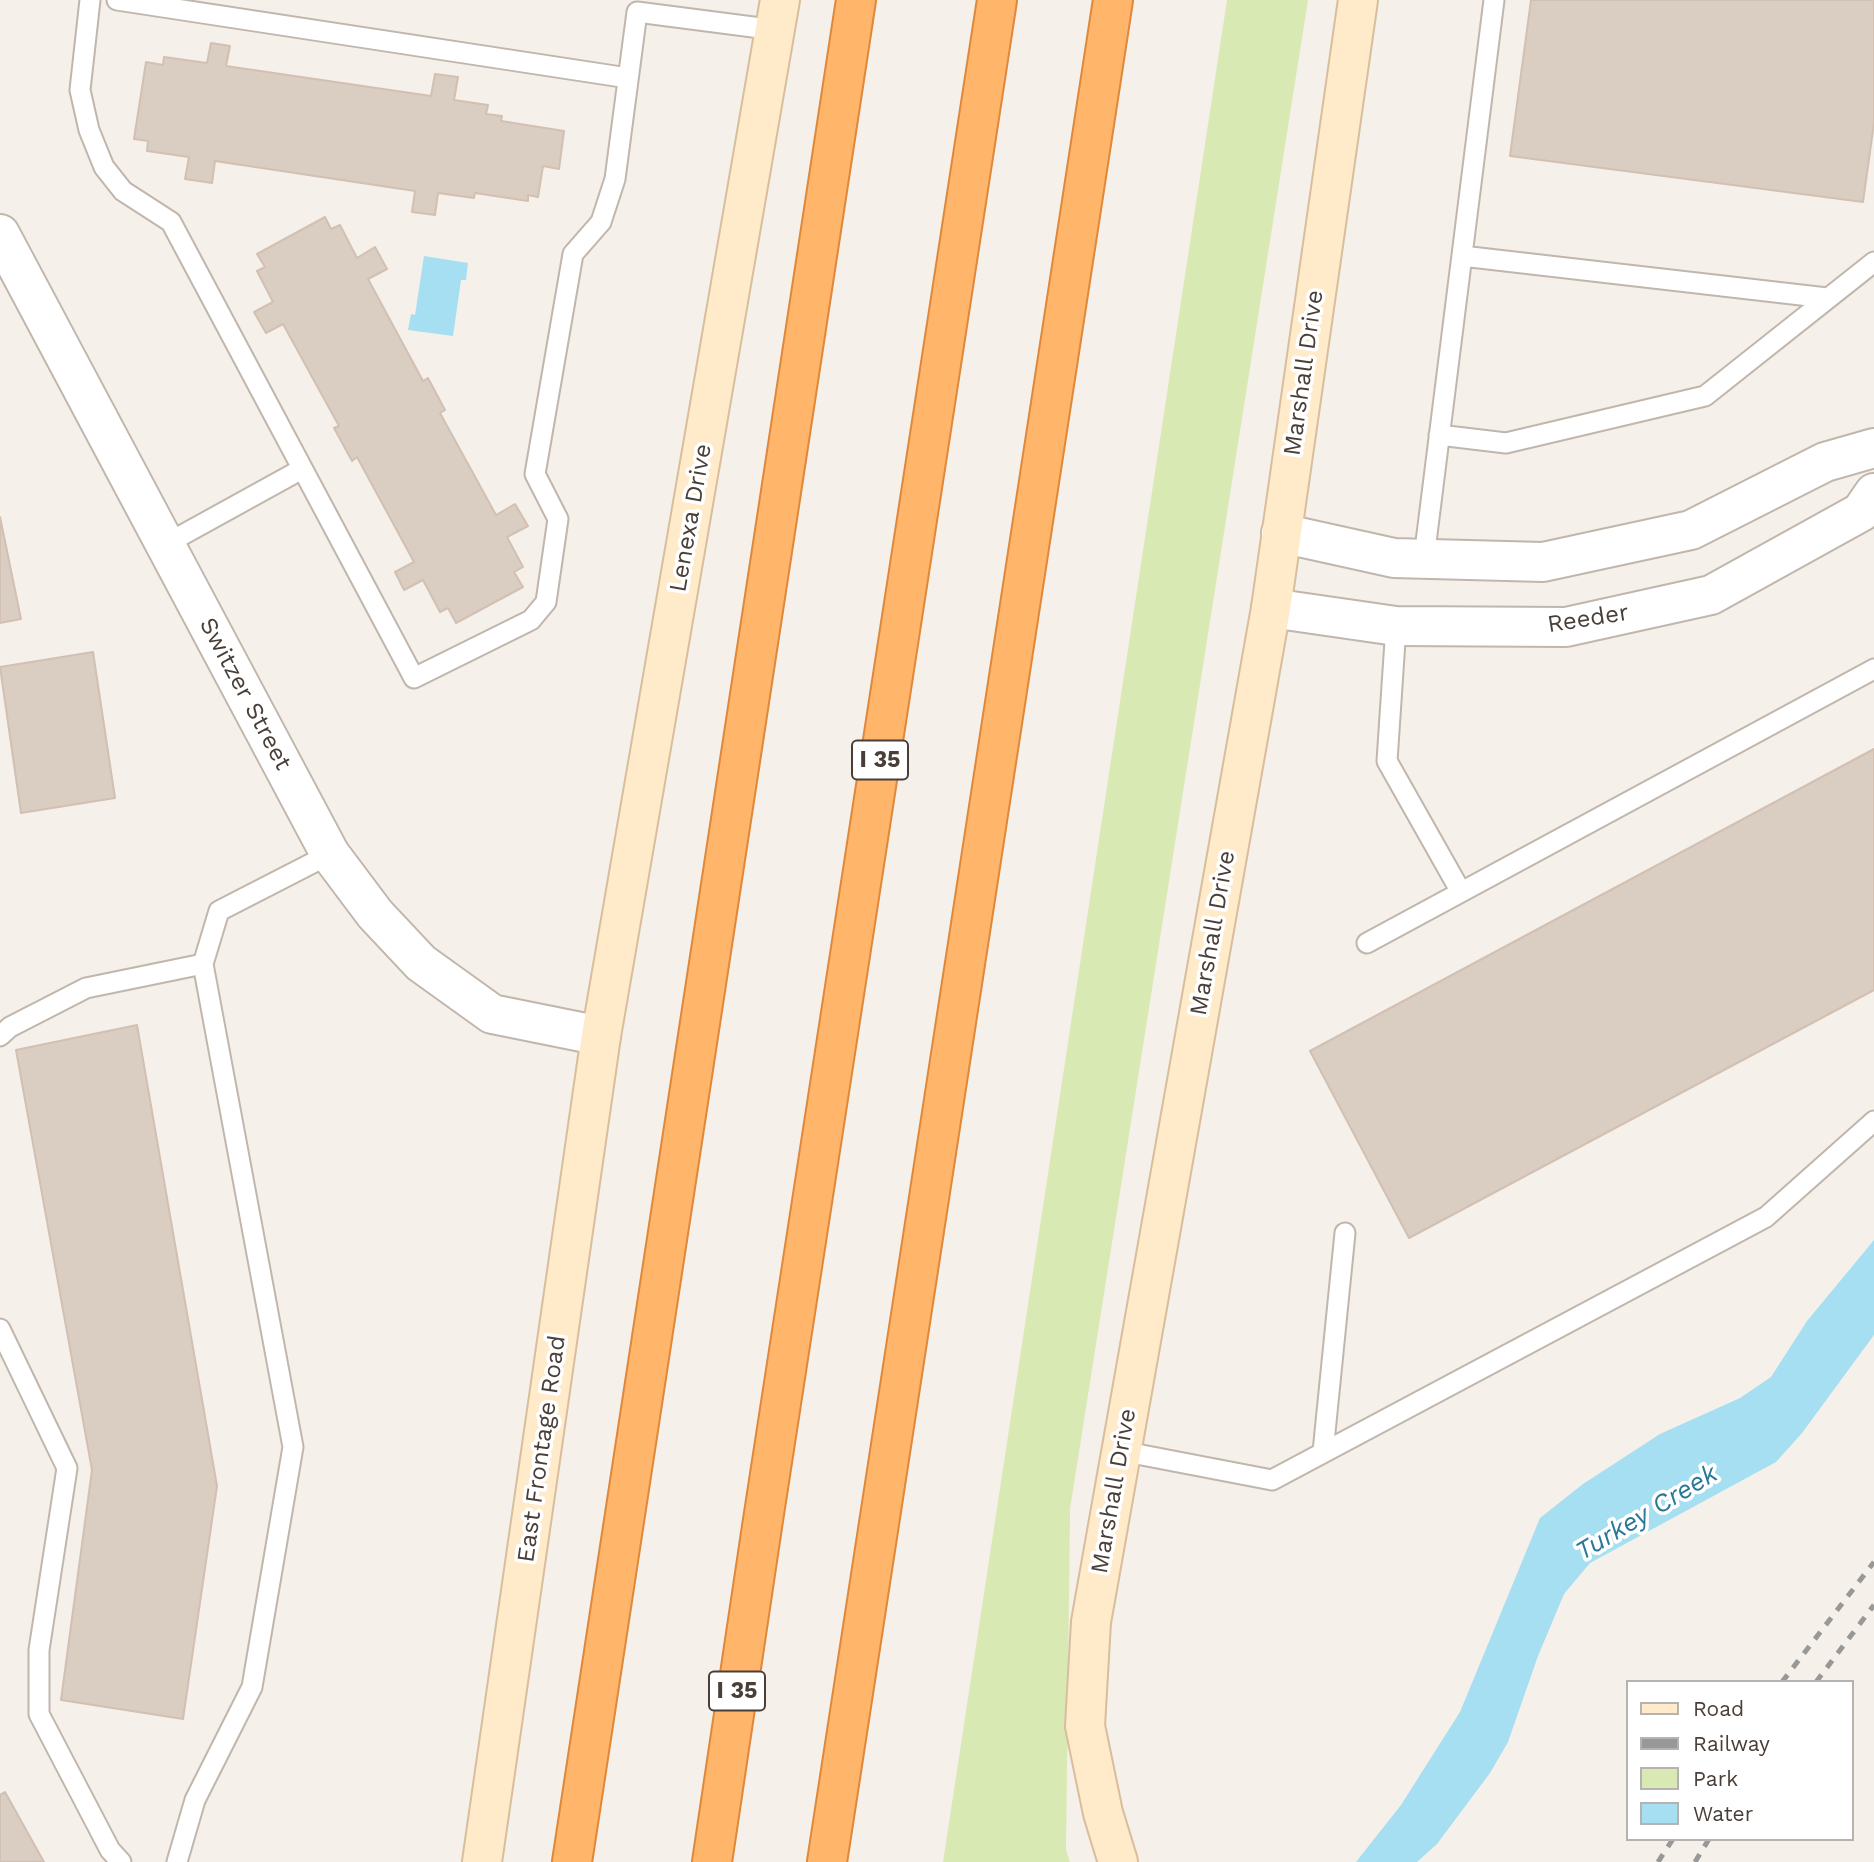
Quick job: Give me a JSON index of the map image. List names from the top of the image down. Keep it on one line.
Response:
{"streets":{"highway":["I 35"],"street":["Marshall Drive","Lenexa Drive","Reeder","Switzer Street","East Frontage Road"]},"crossings":[["Marshall Drive","Reeder"],["Lenexa Drive","Switzer Street"],["Lenexa Drive","East Frontage Road"],["Switzer Street","East Frontage Road"]],"water":["Turkey Creek"],"legend":["Road","Railway","Park","Water"]}
